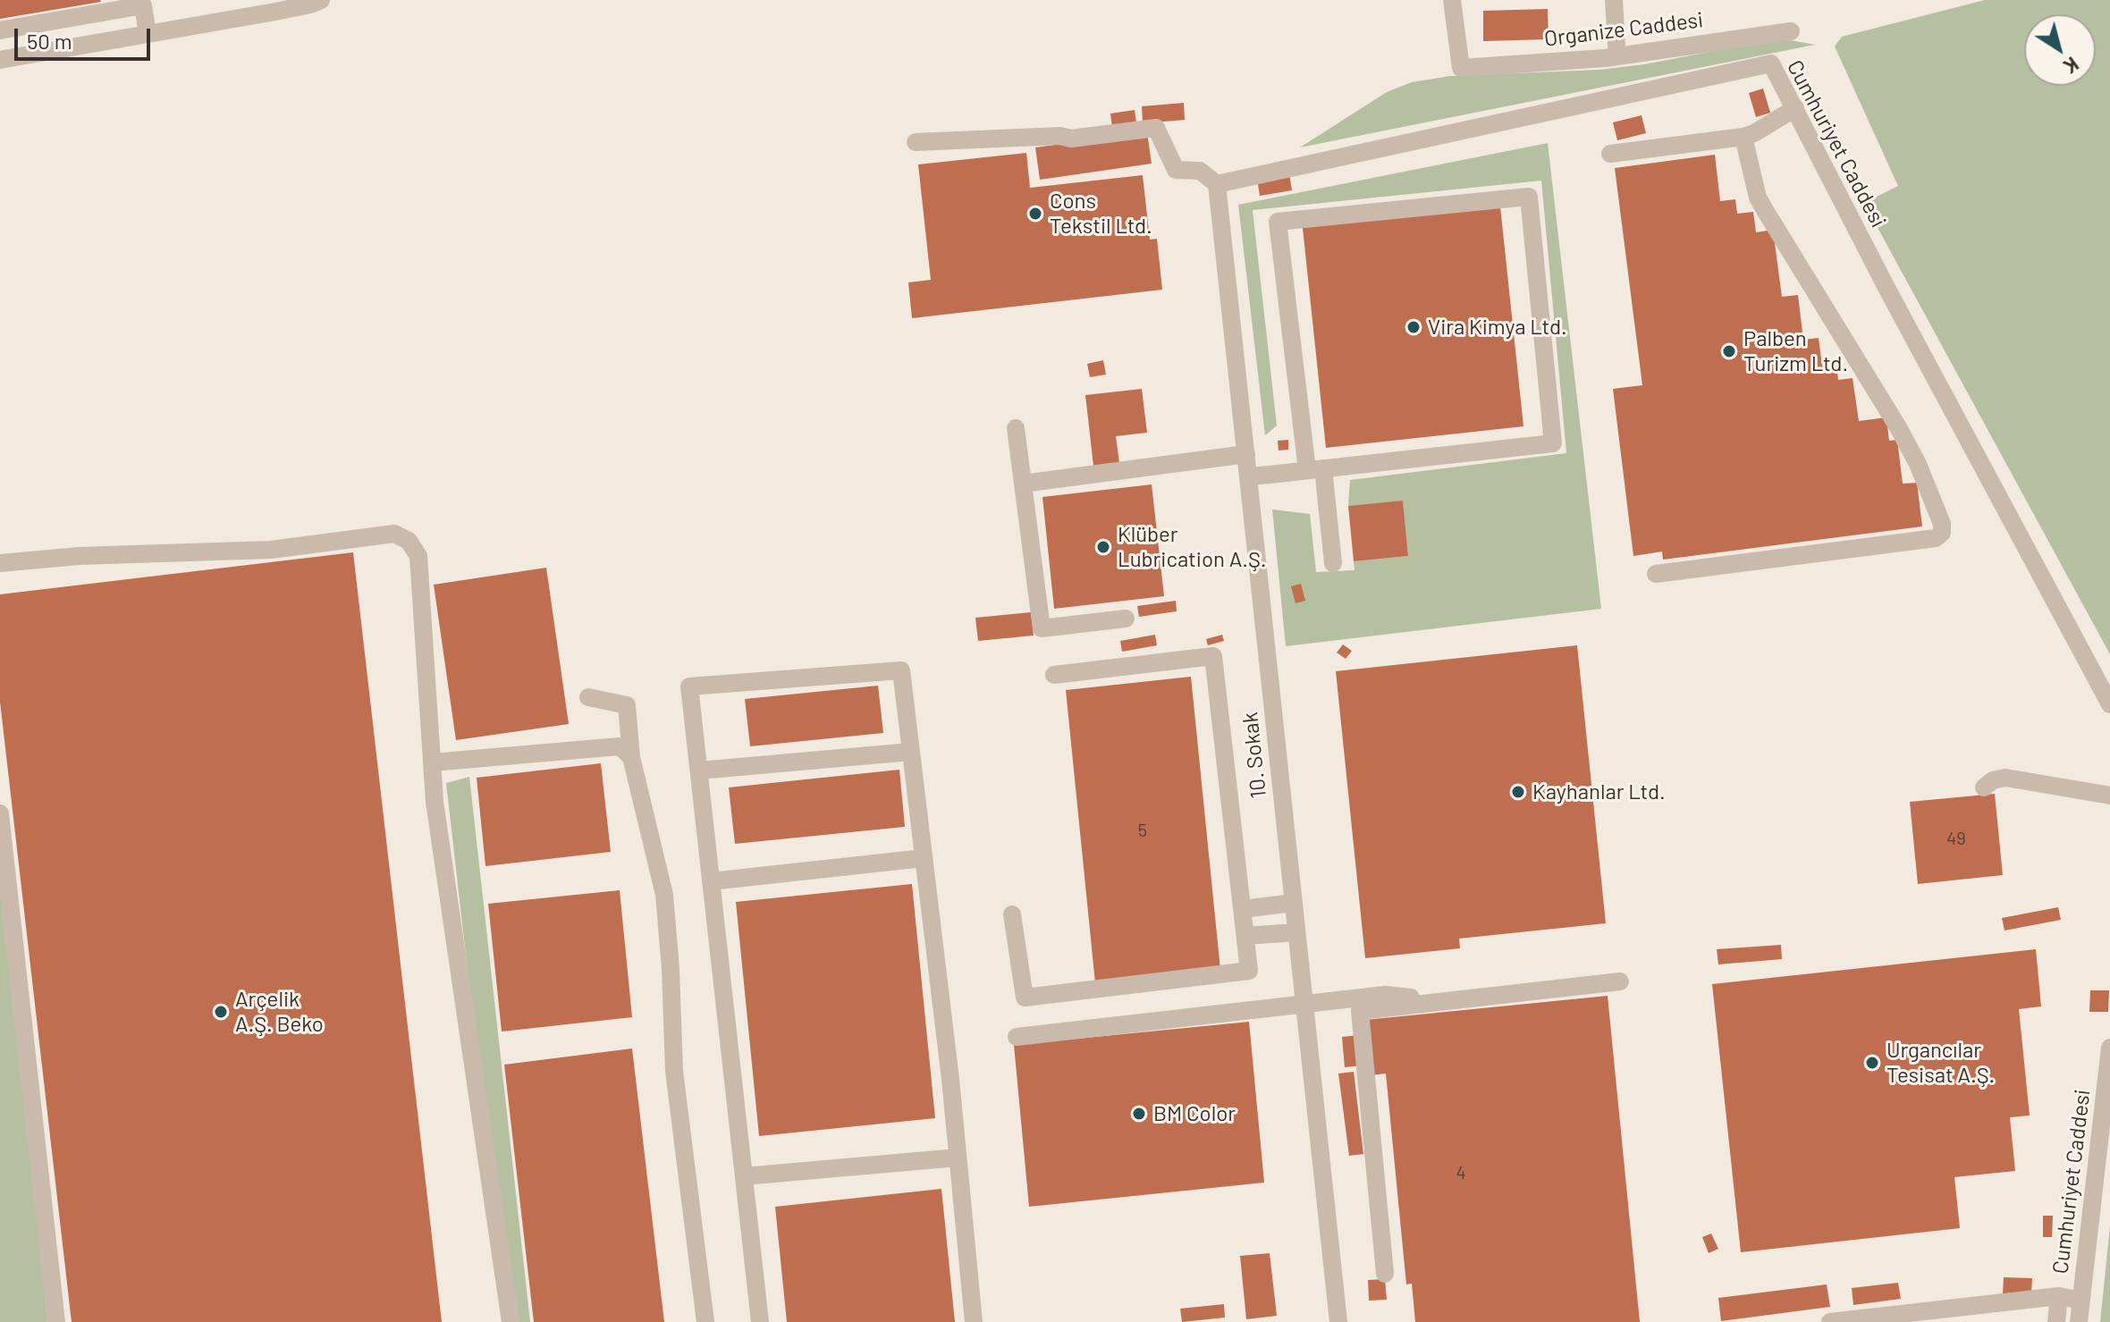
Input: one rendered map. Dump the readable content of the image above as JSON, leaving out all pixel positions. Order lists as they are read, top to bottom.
{
  "streets": {
    "street": ["Organize Caddesi", "Cumhuriyet Caddesi", "10. Sokak"]
  },
  "crossings": [
    ["Cumhuriyet Caddesi", "10. Sokak"]
  ],
  "places": [
    "Cons Tekstil Ltd.",
    "Vira Kimya Ltd.",
    "Palben Turizm Ltd.",
    "Klüber Lubrication A.Ş.",
    "Kayhanlar Ltd.",
    "Arçelik A.Ş. Beko",
    "Urgancılar Tesisat A.Ş.",
    "BM Color"
  ],
  "house_numbers": ["5", "49", "4"],
  "scale_bar": "50 m",
  "north": "bottom right"
}
